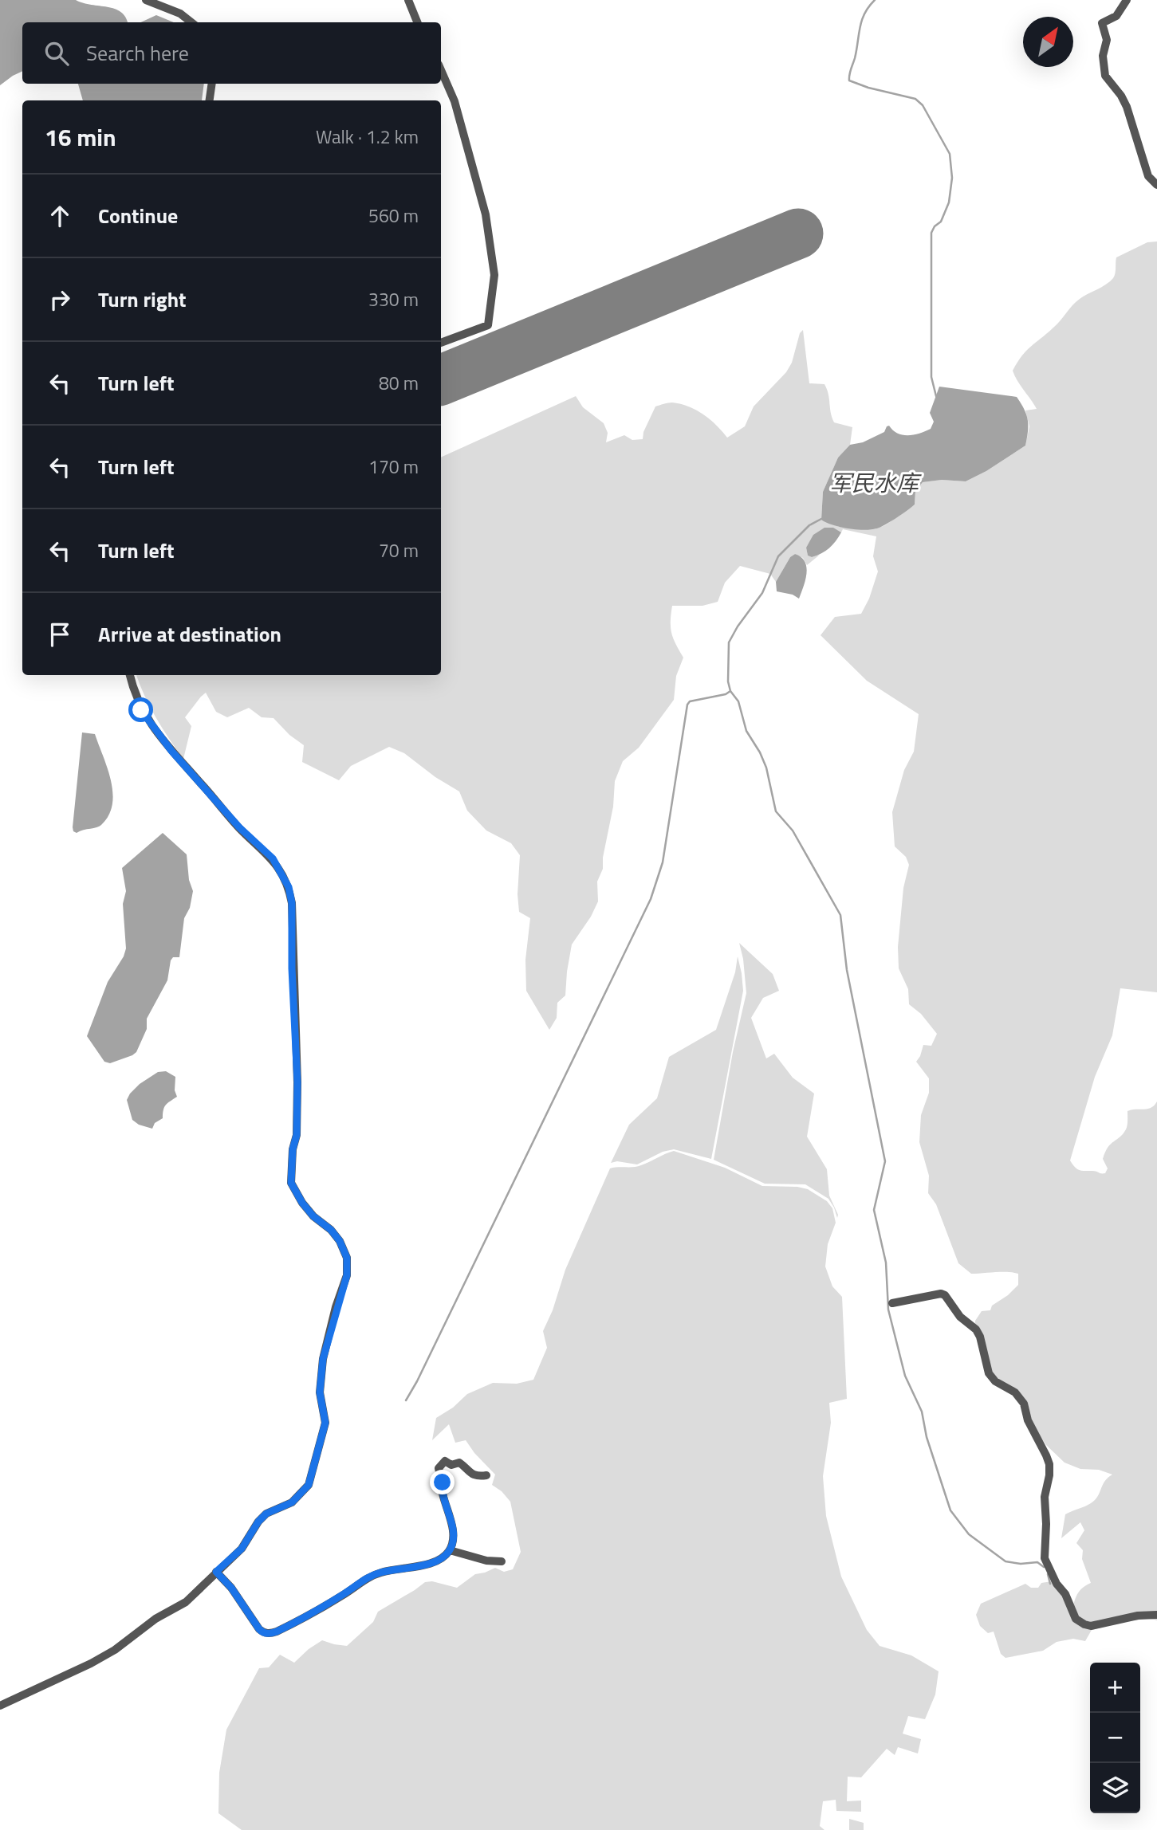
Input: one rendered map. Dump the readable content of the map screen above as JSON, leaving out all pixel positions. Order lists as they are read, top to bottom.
{
  "water": ["军民水库"],
  "north": "top right",
  "page": {
    "search": "Search here",
    "heading": ["16 min", "Walk · 1.2 km"],
    "list": [
      ["Continue", "560 m"],
      ["Turn right", "330 m"],
      ["Turn left", "80 m"],
      ["Turn left", "170 m"],
      ["Turn left", "70 m"],
      "Arrive at destination"
    ],
    "map_buttons": ["+", "−"]
  }
}
